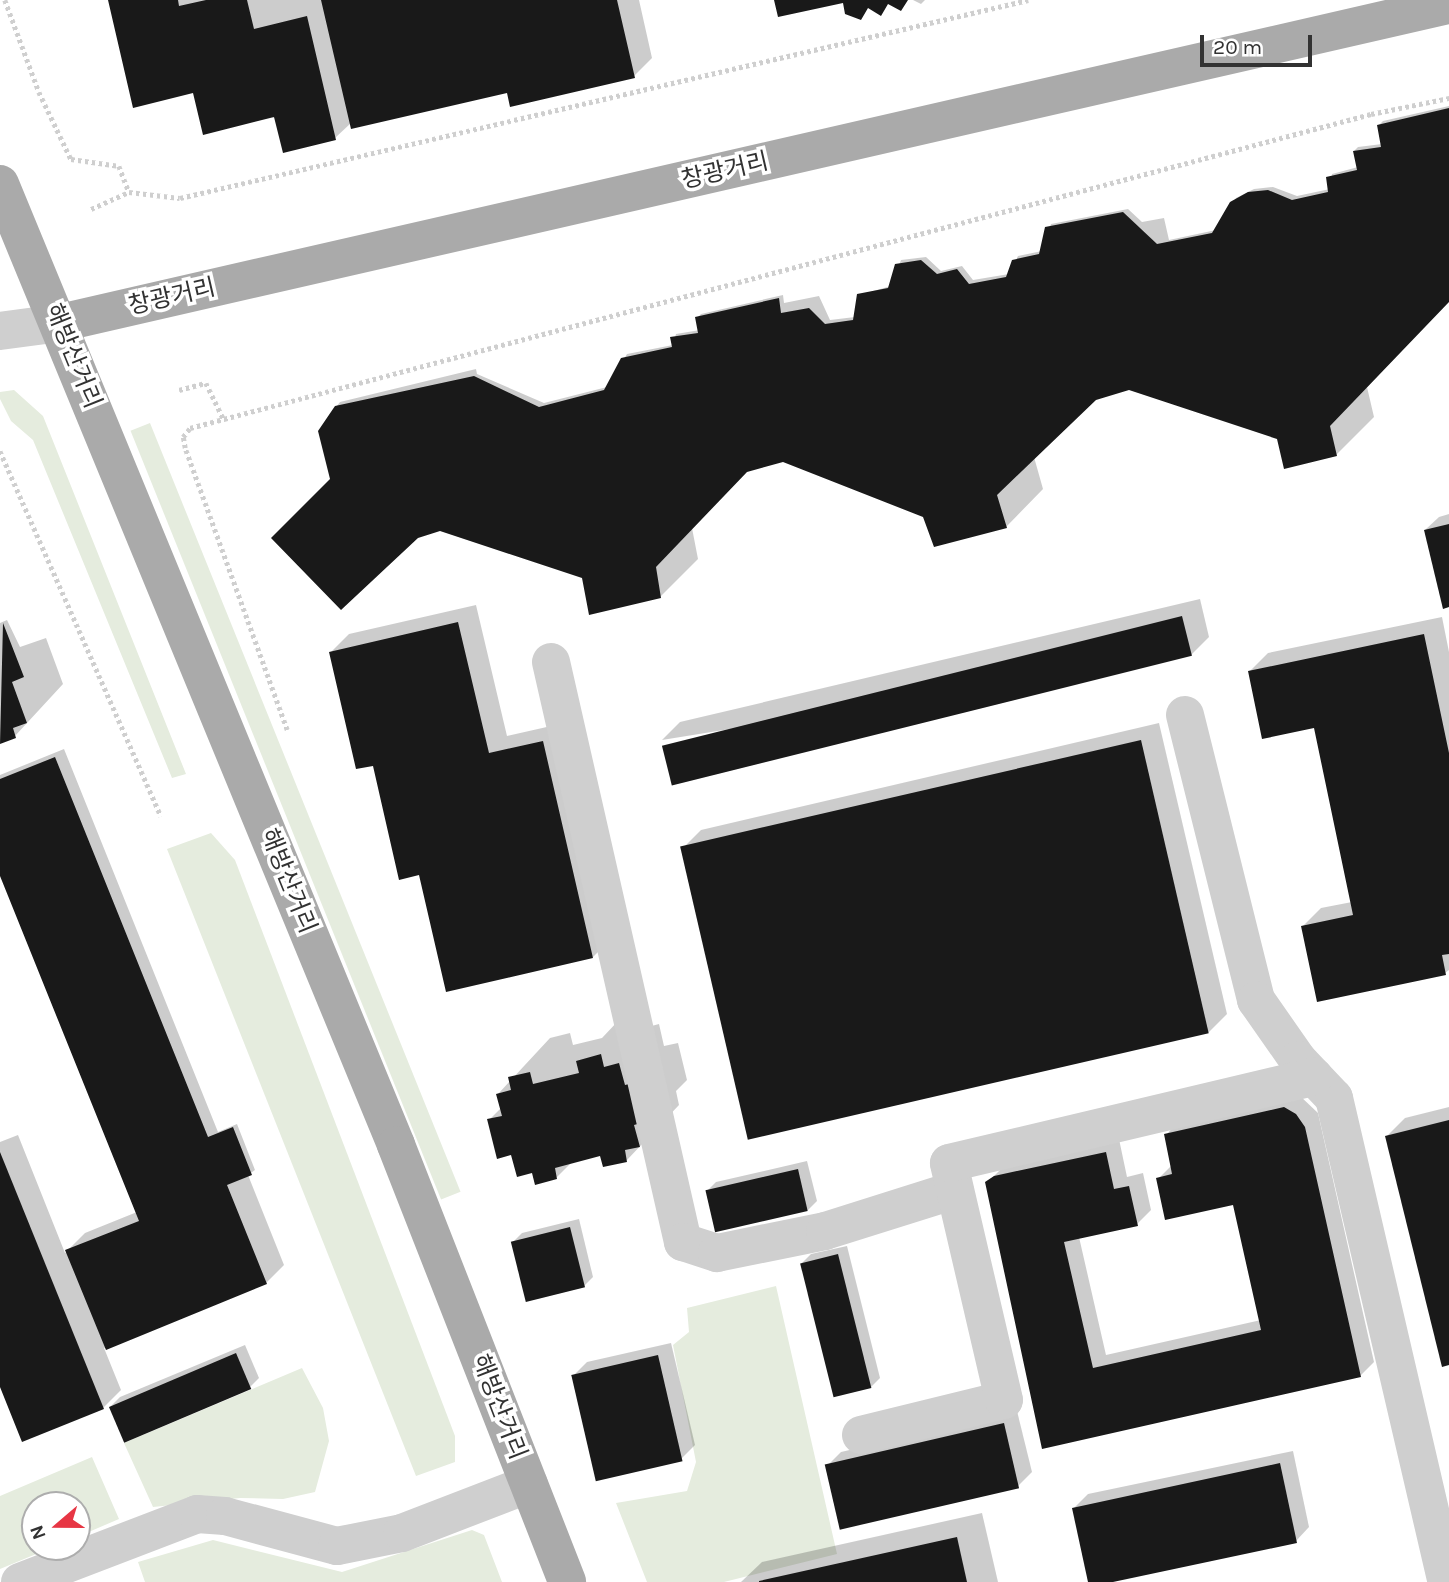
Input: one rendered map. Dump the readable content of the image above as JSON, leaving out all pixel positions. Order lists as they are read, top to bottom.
{
  "streets": {
    "main road": ["창광거리", "해방산거리"]
  },
  "crossings": [
    ["창광거리", "해방산거리"]
  ],
  "scale_bar": "20 m",
  "north": "left"
}
